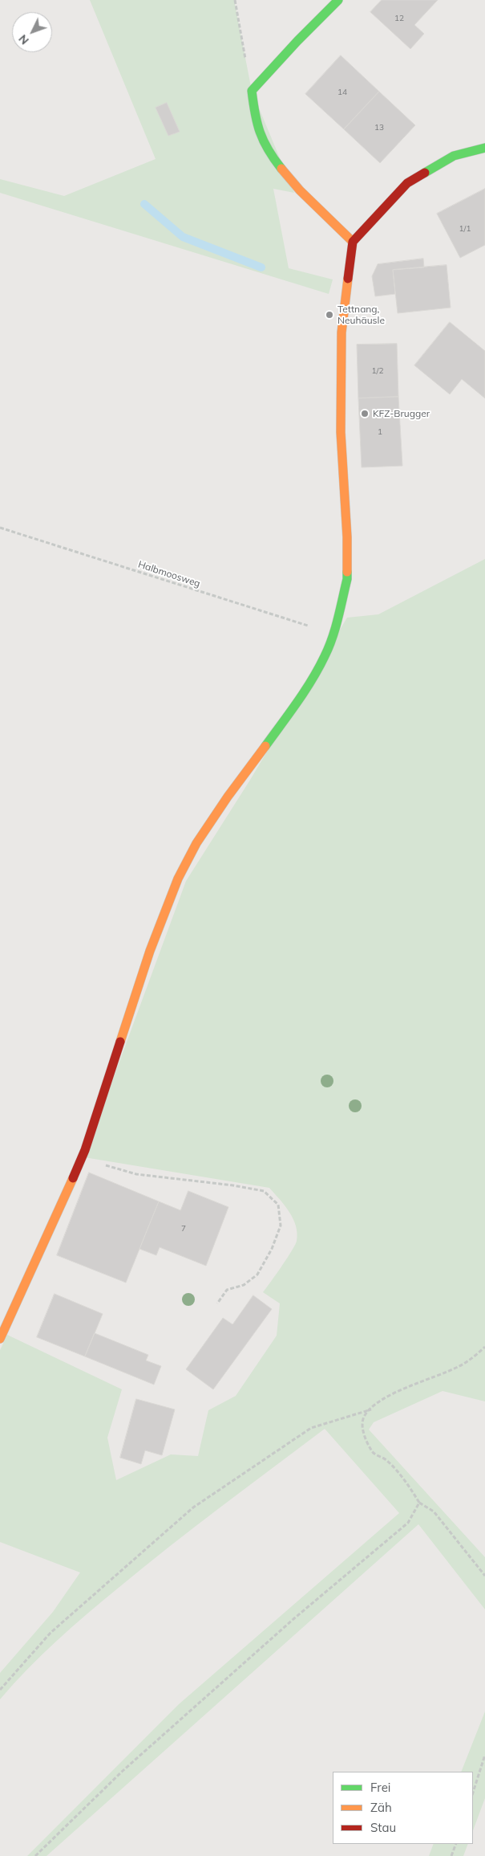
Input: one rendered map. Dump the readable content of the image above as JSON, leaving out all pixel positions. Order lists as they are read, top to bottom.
{
  "streets": {
    "path": ["Halbmoosweg"]
  },
  "places": ["Tettnang, Neuhäusle", "KFZ-Brugger"],
  "house_numbers": [
    "12",
    "14",
    "13",
    "1/1",
    "1/2",
    "1",
    "7"
  ],
  "legend": ["Frei", "Zäh", "Stau"],
  "north": "bottom left"
}
